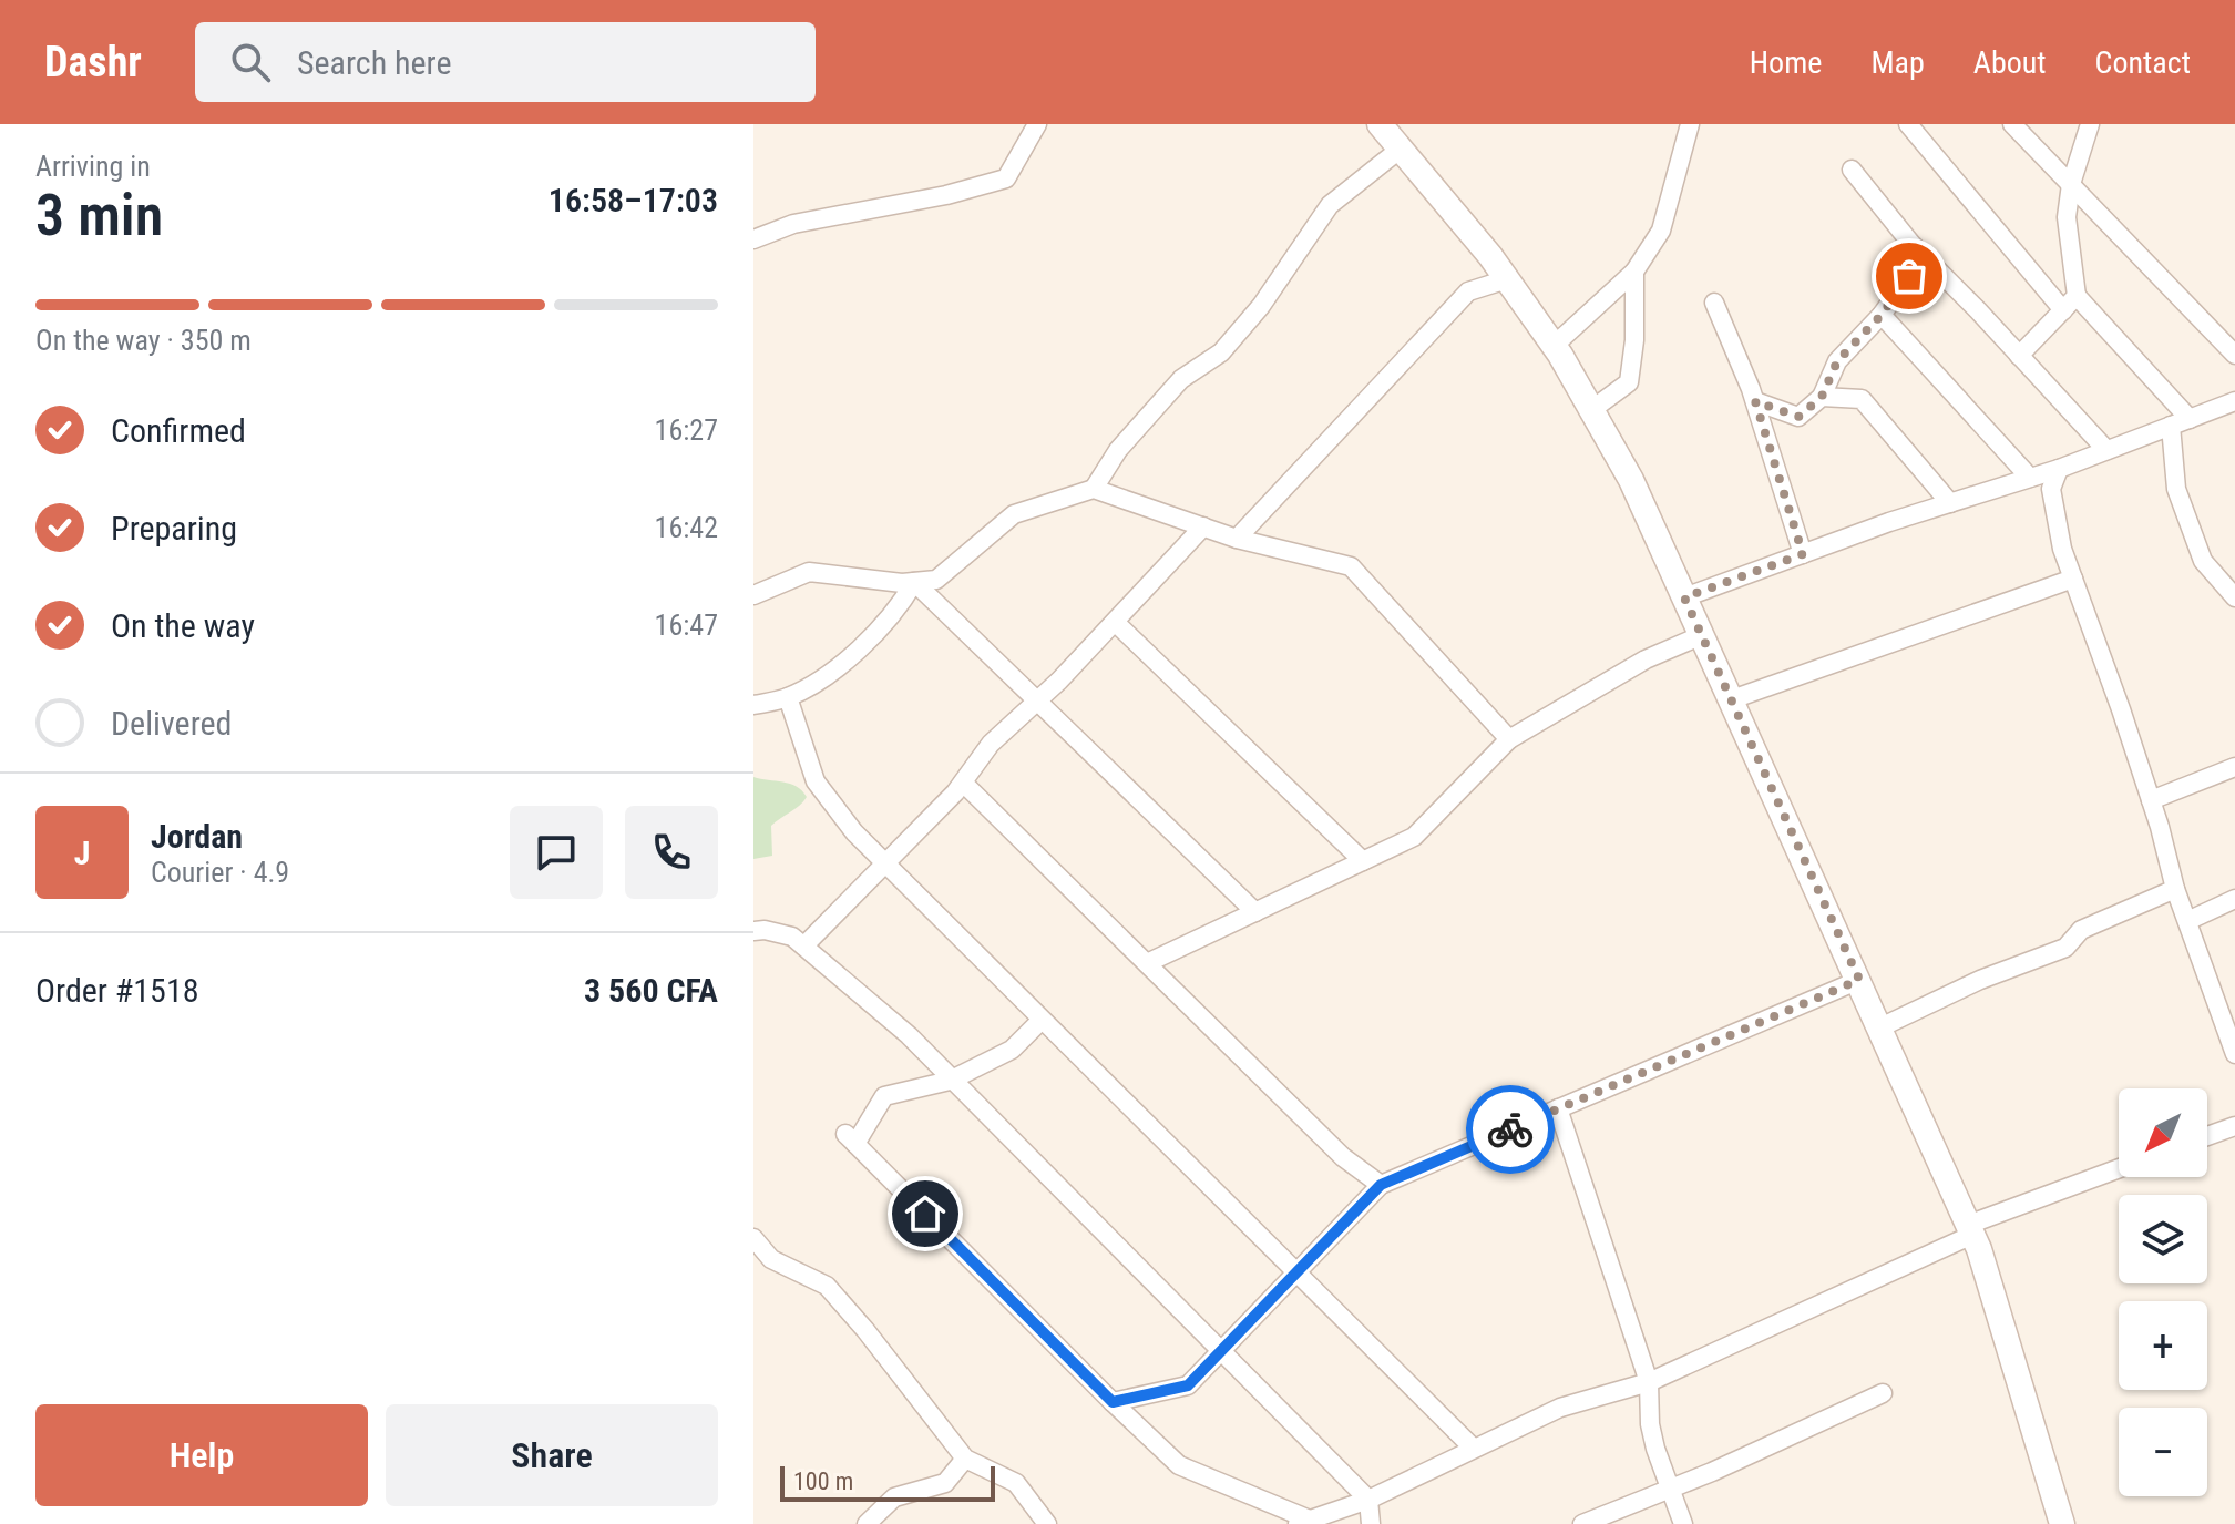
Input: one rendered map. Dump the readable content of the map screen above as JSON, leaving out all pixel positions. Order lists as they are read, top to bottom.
{
  "scale_bar": "100 m",
  "north": "bottom left",
  "page": {
    "header": "Dashr",
    "search": "Search here",
    "nav": [
      "Home",
      "Map",
      "About",
      "Contact"
    ],
    "heading": ["3 min", "Arriving in", "16:58–17:03"],
    "panel": [
      "Jordan",
      "Courier · 4.9",
      "Order #1518",
      "3 560 CFA"
    ],
    "bar": "On the way · 350 m",
    "list": [
      ["Confirmed", "16:27"],
      ["Preparing", "16:42"],
      ["On the way", "16:47"],
      "Delivered"
    ],
    "round": "J",
    "map_buttons": ["+", "−"],
    "buttons": ["Help", "Share"],
    "scale": "100 m"
  }
}
